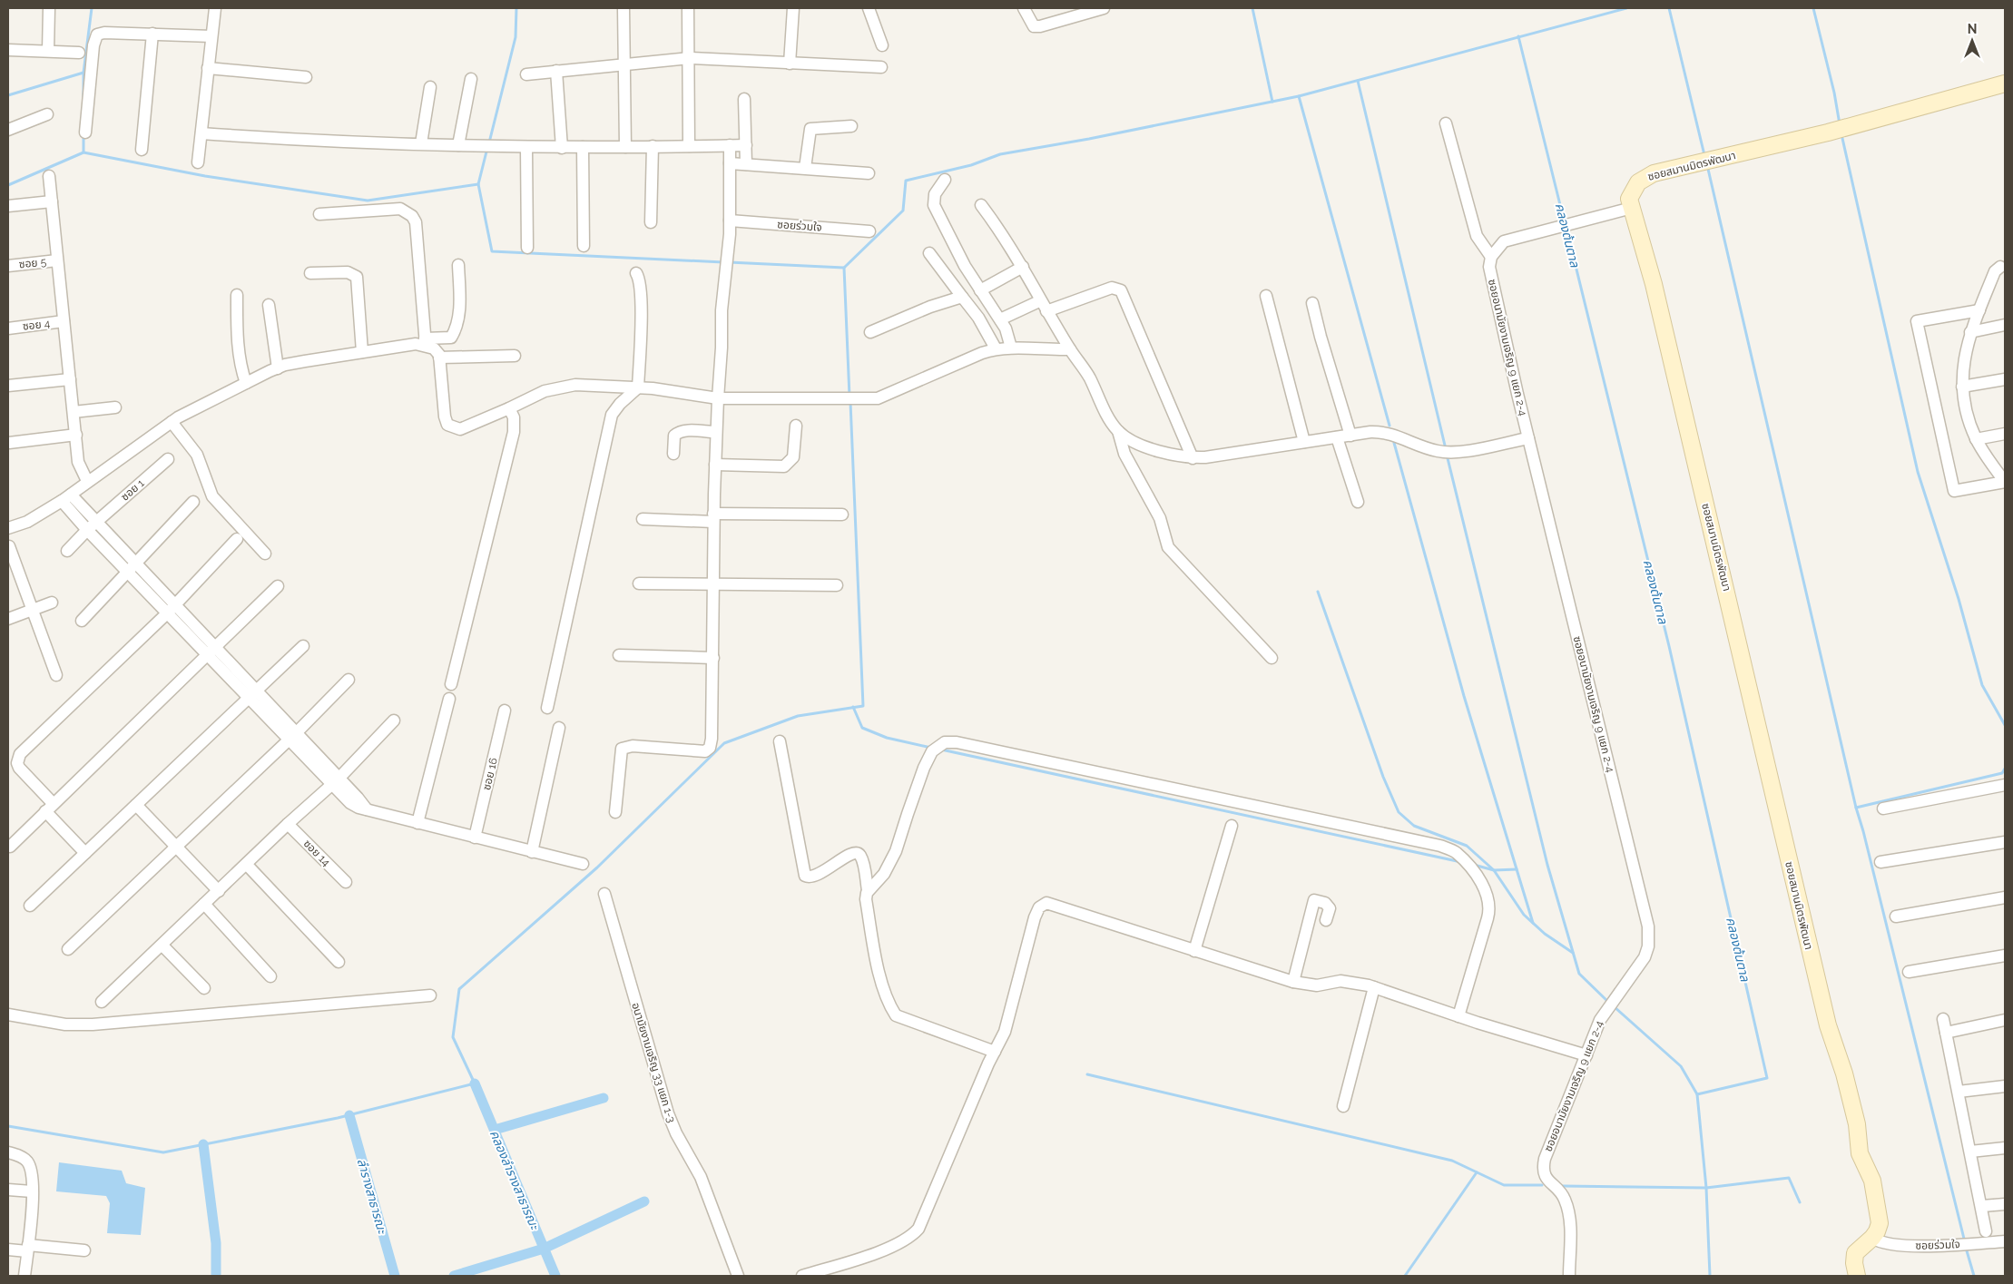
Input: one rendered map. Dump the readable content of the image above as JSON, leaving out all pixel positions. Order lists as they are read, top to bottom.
{
  "streets": {
    "street": [
      "ซอยสมานมิตรพัฒนา",
      "ซอยร่วมใจ",
      "ซอย 5",
      "ซอย 4",
      "ซอยอนามัยงามเจริญ 9 แยก 2-4",
      "ซอย 1",
      "ซอย 16",
      "ซอย 14",
      "อนามัยงามเจริญ 33 แยก 1-3"
    ]
  },
  "crossings": [
    ["ซอยสมานมิตรพัฒนา", "ซอยร่วมใจ"]
  ],
  "water": ["คลองต้นตาล", "คลองลำรางสาธารณะ", "ลำรางสาธารณะ"],
  "north": "top"
}
